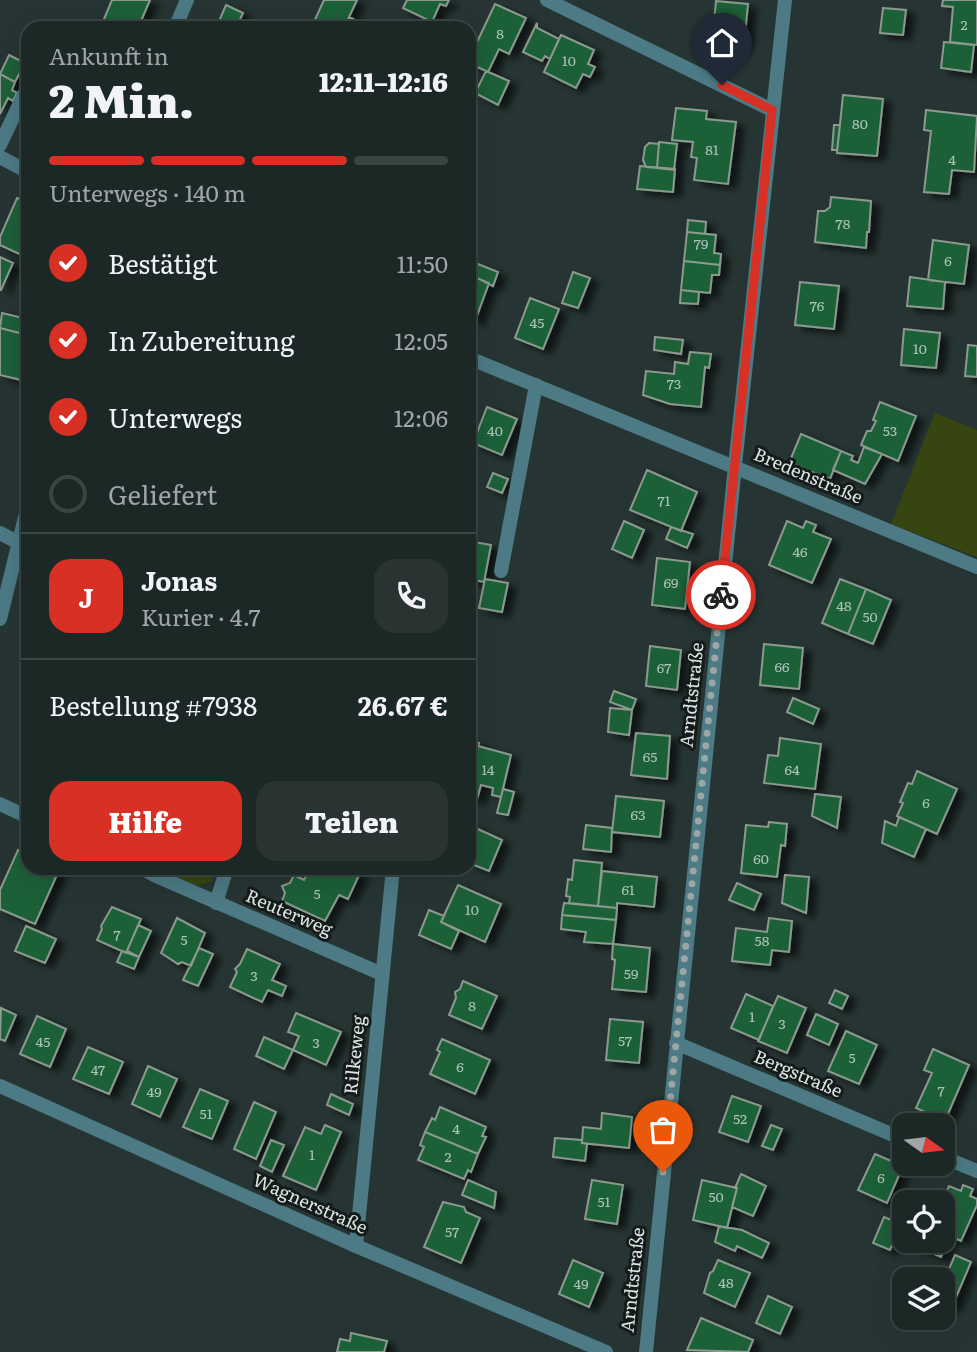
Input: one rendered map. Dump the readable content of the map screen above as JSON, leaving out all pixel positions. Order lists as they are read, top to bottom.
{
  "streets": {
    "street": [
      "Bredenstraße",
      "Arndtstraße",
      "Reuterweg",
      "Rilkeweg",
      "Bergstraße",
      "Wagnerstraße"
    ]
  },
  "crossings": [
    ["Bredenstraße", "Arndtstraße"],
    ["Arndtstraße", "Bergstraße"],
    ["Reuterweg", "Rilkeweg"],
    ["Rilkeweg", "Wagnerstraße"]
  ],
  "house_numbers": [
    "2",
    "8",
    "10",
    "80",
    "81",
    "4",
    "78",
    "79",
    "6",
    "76",
    "45",
    "10",
    "73",
    "40",
    "53",
    "71",
    "46",
    "69",
    "48",
    "50",
    "66",
    "67",
    "65",
    "14",
    "64",
    "6",
    "63",
    "60",
    "61",
    "5",
    "10",
    "7",
    "5",
    "58",
    "59",
    "3",
    "8",
    "1",
    "3",
    "57",
    "45",
    "3",
    "5",
    "6",
    "47",
    "7",
    "49",
    "51",
    "52",
    "4",
    "1",
    "2",
    "6",
    "50",
    "51",
    "57",
    "48",
    "49"
  ],
  "north": "right",
  "page": {
    "heading": ["2 Min.", "Ankunft in", "12:11–12:16"],
    "panel": [
      "Jonas",
      "Kurier · 4.7",
      "Bestellung #7938",
      "26.67 €"
    ],
    "bar": "Unterwegs · 140 m",
    "list": [
      ["Bestätigt", "11:50"],
      ["In Zubereitung", "12:05"],
      ["Unterwegs", "12:06"],
      "Geliefert"
    ],
    "round": "J",
    "buttons": ["Hilfe", "Teilen"]
  }
}
